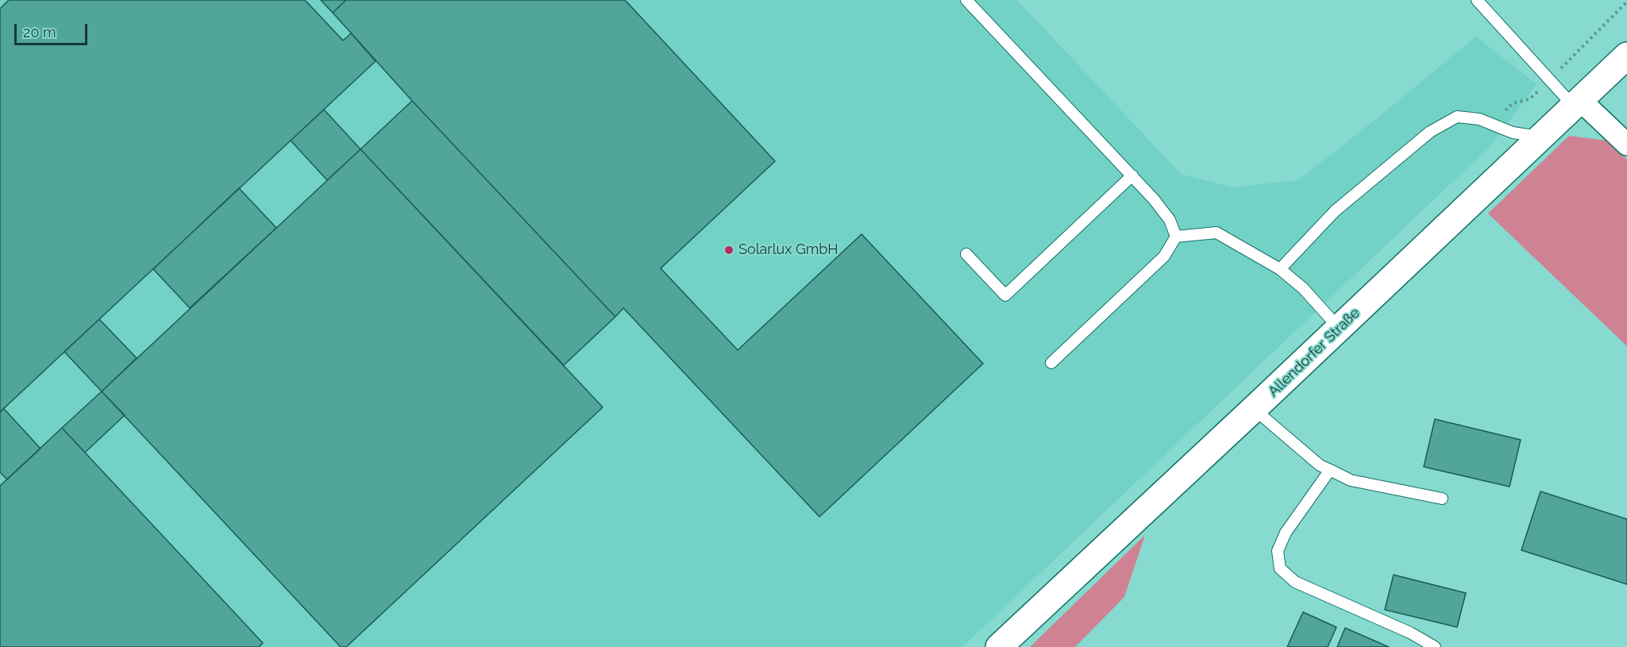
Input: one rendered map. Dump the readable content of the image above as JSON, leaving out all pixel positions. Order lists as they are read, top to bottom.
{
  "streets": {
    "main road": ["Allendorfer Straße"]
  },
  "places": ["Solarlux GmbH"],
  "scale_bar": "20 m"
}
